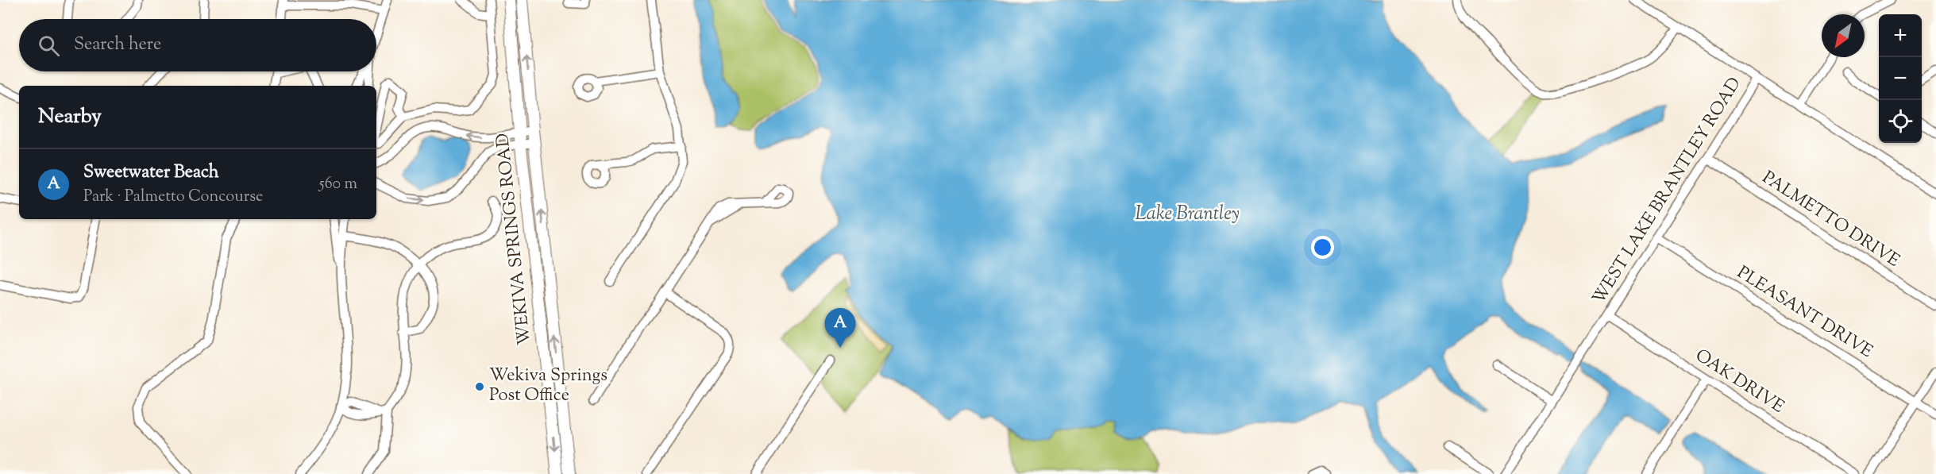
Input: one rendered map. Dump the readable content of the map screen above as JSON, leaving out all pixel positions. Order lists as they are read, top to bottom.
{
  "streets": {
    "main road": ["WEKIVA SPRINGS ROAD"],
    "street": [
      "WEST LAKE BRANTLEY ROAD",
      "PALMETTO DRIVE",
      "PLEASANT DRIVE",
      "OAK DRIVE"
    ]
  },
  "crossings": [
    ["WEST LAKE BRANTLEY ROAD", "PALMETTO DRIVE"],
    ["WEST LAKE BRANTLEY ROAD", "PLEASANT DRIVE"],
    ["WEST LAKE BRANTLEY ROAD", "OAK DRIVE"]
  ],
  "water": ["Lake Brantley"],
  "places": ["Wekiva Springs Post Office"],
  "north": "bottom left",
  "page": {
    "map_buttons": ["+", "−"],
    "search": "Search here",
    "heading": "Nearby",
    "list": [
      {
        "mark": "A",
        "name": "Sweetwater Beach",
        "note": "Park · Palmetto Concourse",
        "value": "560 m"
      }
    ],
    "pins": "A"
  }
}
